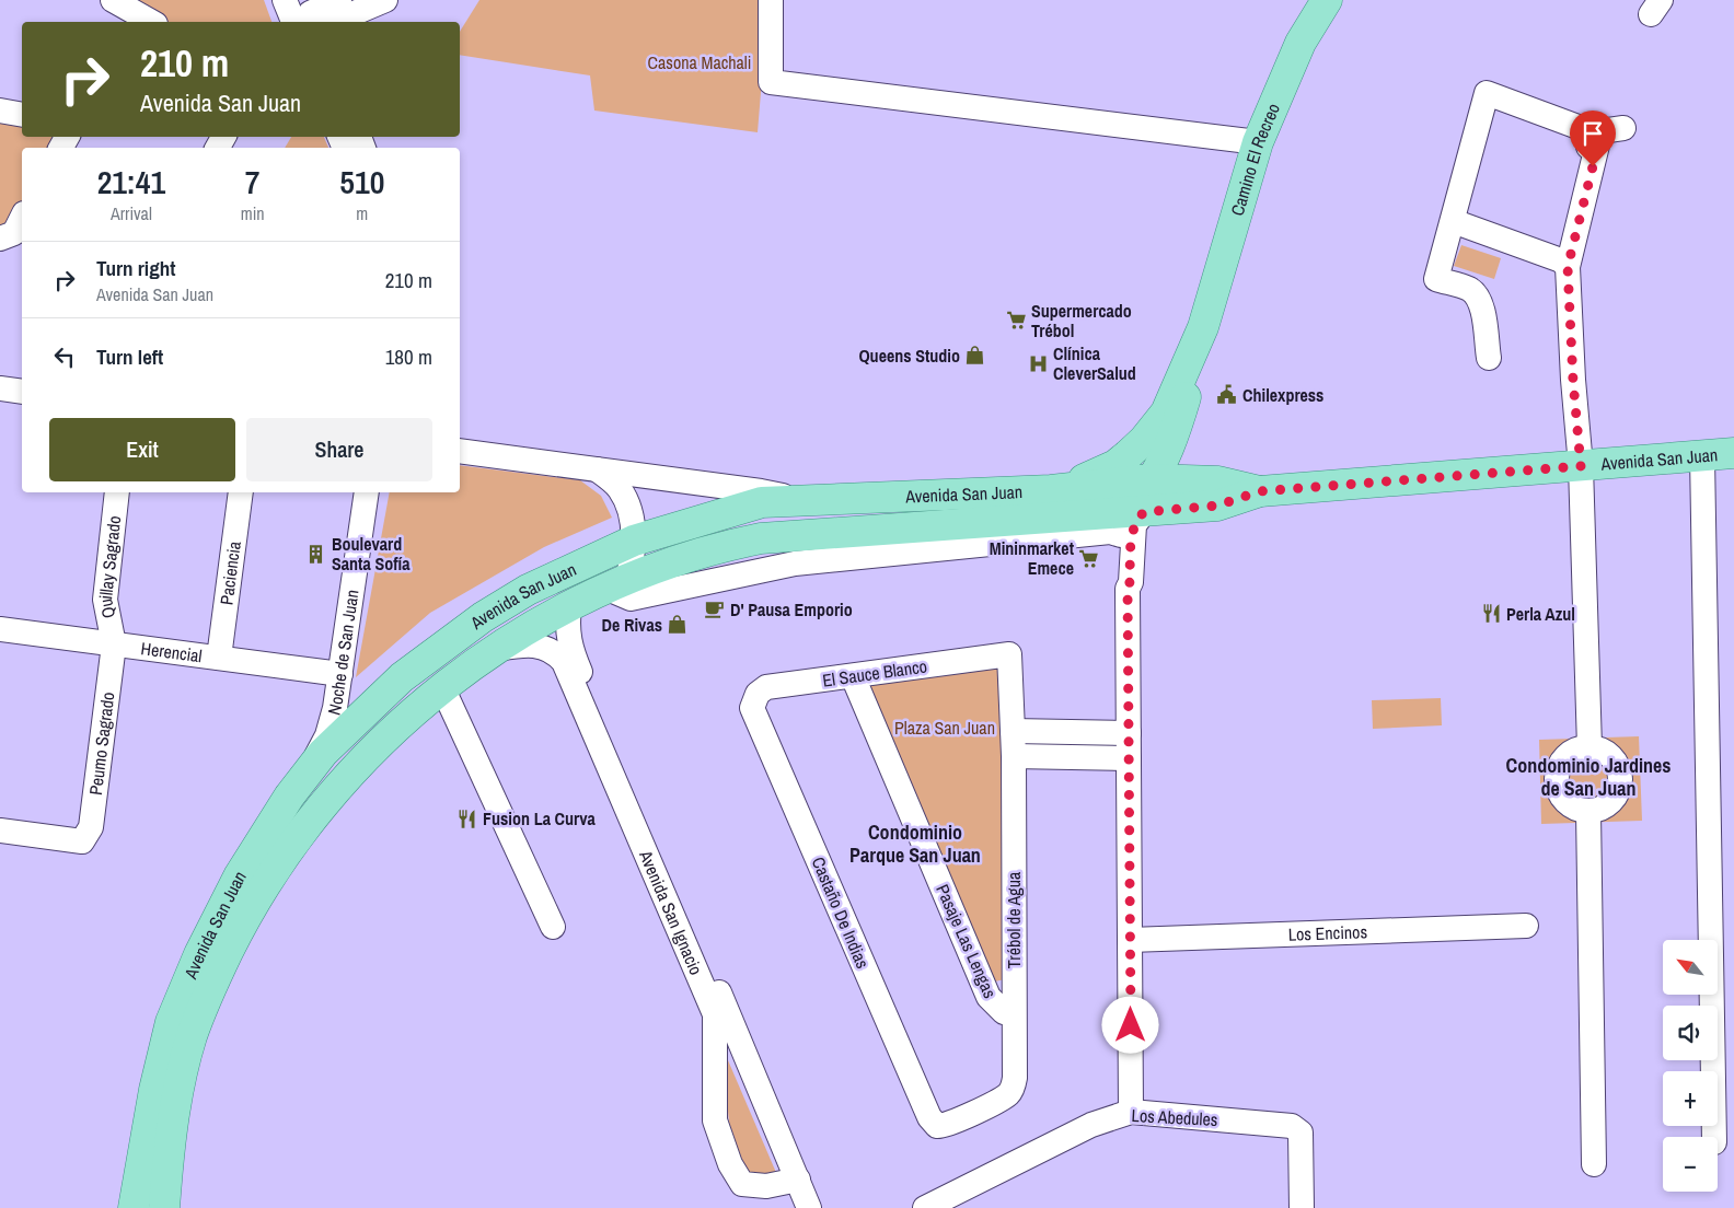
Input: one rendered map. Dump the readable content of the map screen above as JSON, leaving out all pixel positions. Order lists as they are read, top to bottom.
{
  "streets": {
    "main road": ["Camino El Recreo", "Avenida San Juan"],
    "street": [
      "Quillay Sagrado",
      "Paciencia",
      "Herencial",
      "Noche de San Juan",
      "El Sauce Blanco",
      "Peumo Sagrado",
      "Avenida San Ignacio",
      "Castaño De Indias",
      "Trébol de Agua",
      "Los Encinos",
      "Pasaje Las Lengas",
      "Los Abedules"
    ]
  },
  "crossings": [
    ["Camino El Recreo", "Avenida San Juan"],
    ["Avenida San Juan", "Noche de San Juan"],
    ["Avenida San Juan", "Avenida San Ignacio"],
    ["Quillay Sagrado", "Herencial"],
    ["Quillay Sagrado", "Peumo Sagrado"],
    ["Paciencia", "Herencial"],
    ["Herencial", "Noche de San Juan"],
    ["Herencial", "Peumo Sagrado"],
    ["El Sauce Blanco", "Castaño De Indias"],
    ["El Sauce Blanco", "Trébol de Agua"],
    ["El Sauce Blanco", "Pasaje Las Lengas"],
    ["Castaño De Indias", "Trébol de Agua"],
    ["Trébol de Agua", "Pasaje Las Lengas"]
  ],
  "districts": ["Condominio Jardines de San Juan", "Condominio Parque San Juan"],
  "parks": ["Casona Machali", "Plaza San Juan"],
  "places": {
    "supermarket": ["Supermercado Trébol", "Mininmarket Emece"],
    "shop": ["Queens Studio", "De Rivas"],
    "hospital": ["Clínica CleverSalud"],
    "public building": ["Chilexpress"],
    "building": ["Boulevard Santa Sofía"],
    "cafe": ["D' Pausa Emporio"],
    "restaurant": ["Perla Azul", "Fusion La Curva"]
  },
  "north": "top left",
  "page": {
    "turn": ["210 m", "Avenida San Juan"],
    "eta": [
      "21:41",
      "Arrival",
      "7",
      "min",
      "510",
      "m"
    ],
    "list": [
      {
        "name": "Turn right",
        "note": "Avenida San Juan",
        "value": "210 m"
      },
      {
        "name": "Turn left",
        "value": "180 m"
      }
    ],
    "buttons": ["Exit", "Share"],
    "map_buttons": ["+", "−"]
  }
}
